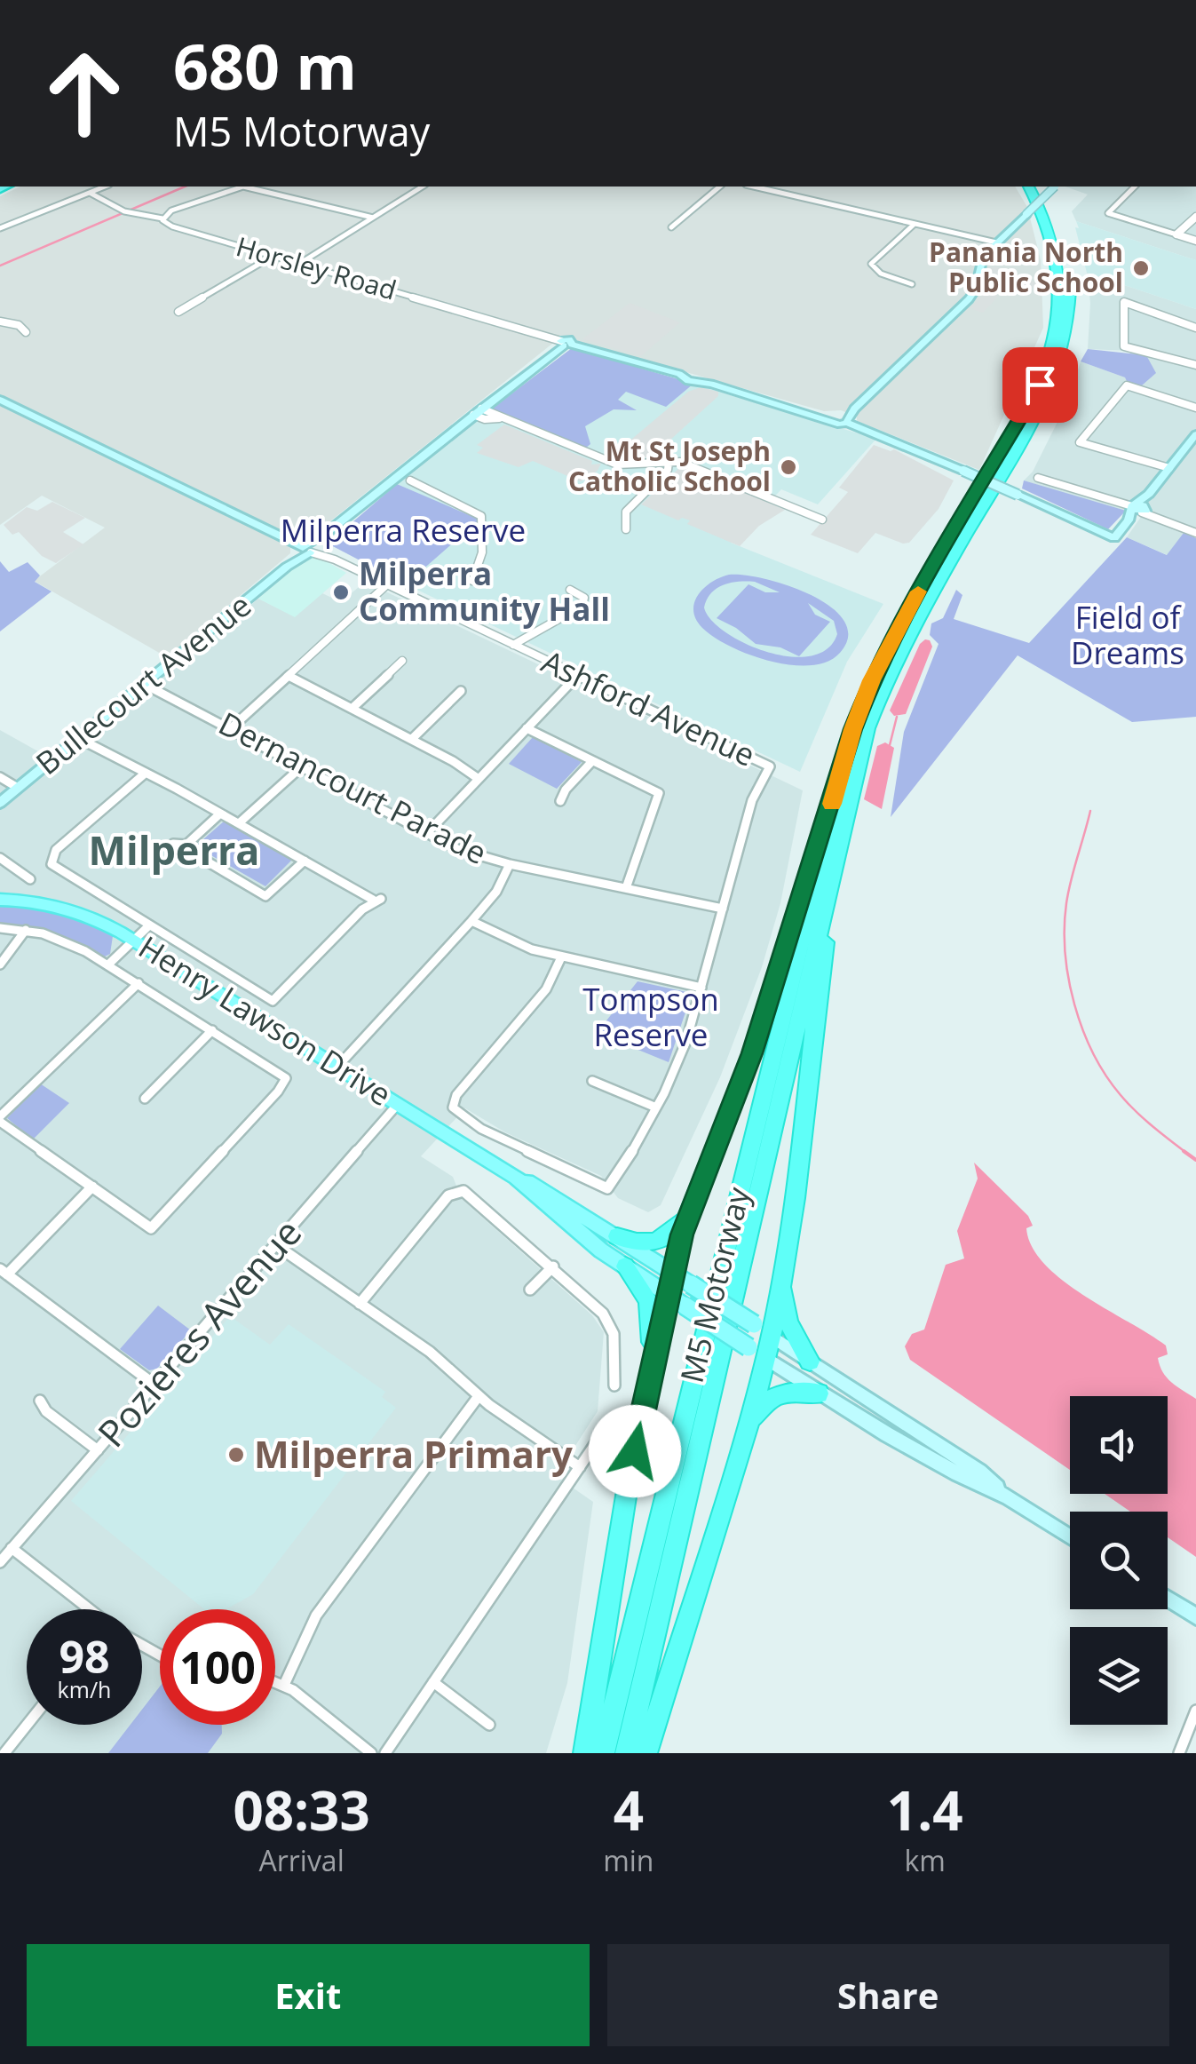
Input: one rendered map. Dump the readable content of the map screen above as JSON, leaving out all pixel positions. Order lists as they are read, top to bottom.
{
  "streets": {
    "highway": ["M5 Motorway"],
    "main road": [
      "Horsley Road",
      "Bullecourt Avenue",
      "Ashford Avenue",
      "Henry Lawson Drive"
    ],
    "street": ["Dernancourt Parade", "Pozieres Avenue"]
  },
  "crossings": [
    ["Horsley Road", "Bullecourt Avenue"],
    ["Bullecourt Avenue", "Ashford Avenue"],
    ["Bullecourt Avenue", "Dernancourt Parade"],
    ["Ashford Avenue", "Dernancourt Parade"],
    ["Henry Lawson Drive", "Pozieres Avenue"]
  ],
  "districts": ["Milperra"],
  "parks": ["Milperra Reserve", "Field of Dreams", "Tompson Reserve"],
  "places": [
    "Panania North Public School",
    "Mt St Joseph Catholic School",
    "Milperra Community Hall",
    "Milperra Primary"
  ],
  "page": {
    "turn": ["680 m", "M5 Motorway"],
    "speed": "98 km/h",
    "limit": "100",
    "eta": [
      "08:33",
      "Arrival",
      "4",
      "min",
      "1.4",
      "km"
    ],
    "buttons": ["Exit", "Share"]
  }
}
